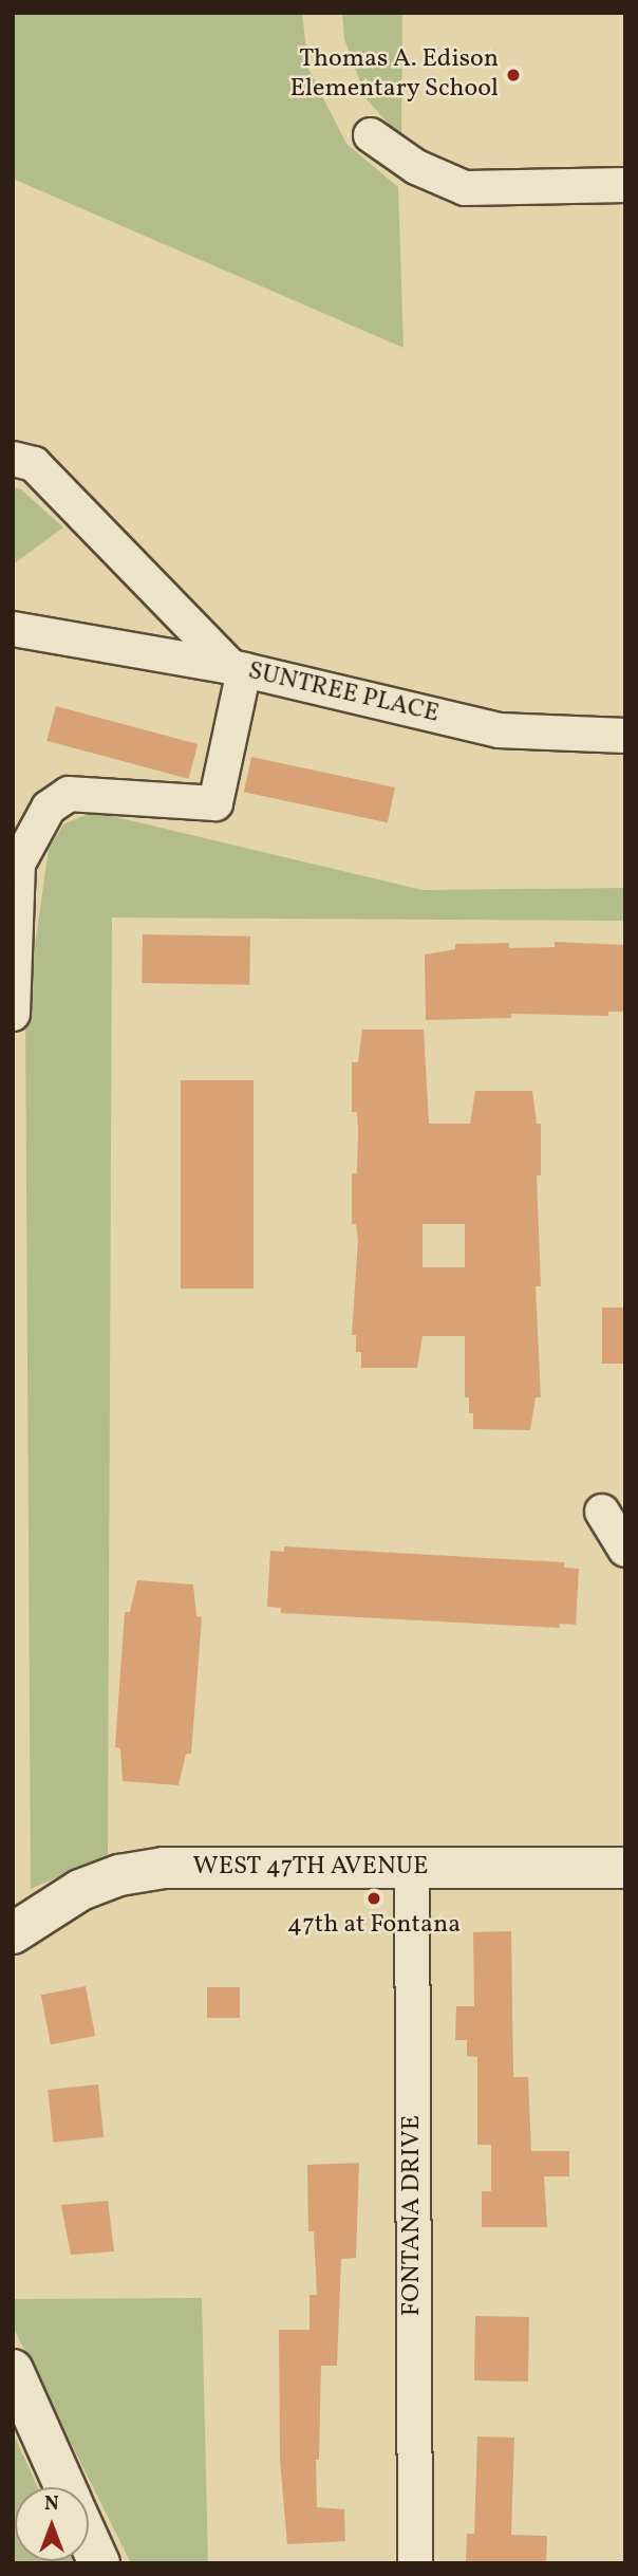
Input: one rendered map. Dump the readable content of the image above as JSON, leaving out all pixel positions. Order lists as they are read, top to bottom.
{
  "streets": {
    "street": ["SUNTREE PLACE", "WEST 47TH AVENUE", "FONTANA DRIVE"]
  },
  "crossings": [
    ["WEST 47TH AVENUE", "FONTANA DRIVE"]
  ],
  "places": ["Thomas A. Edison Elementary School", "47th at Fontana"],
  "north": "top"
}
